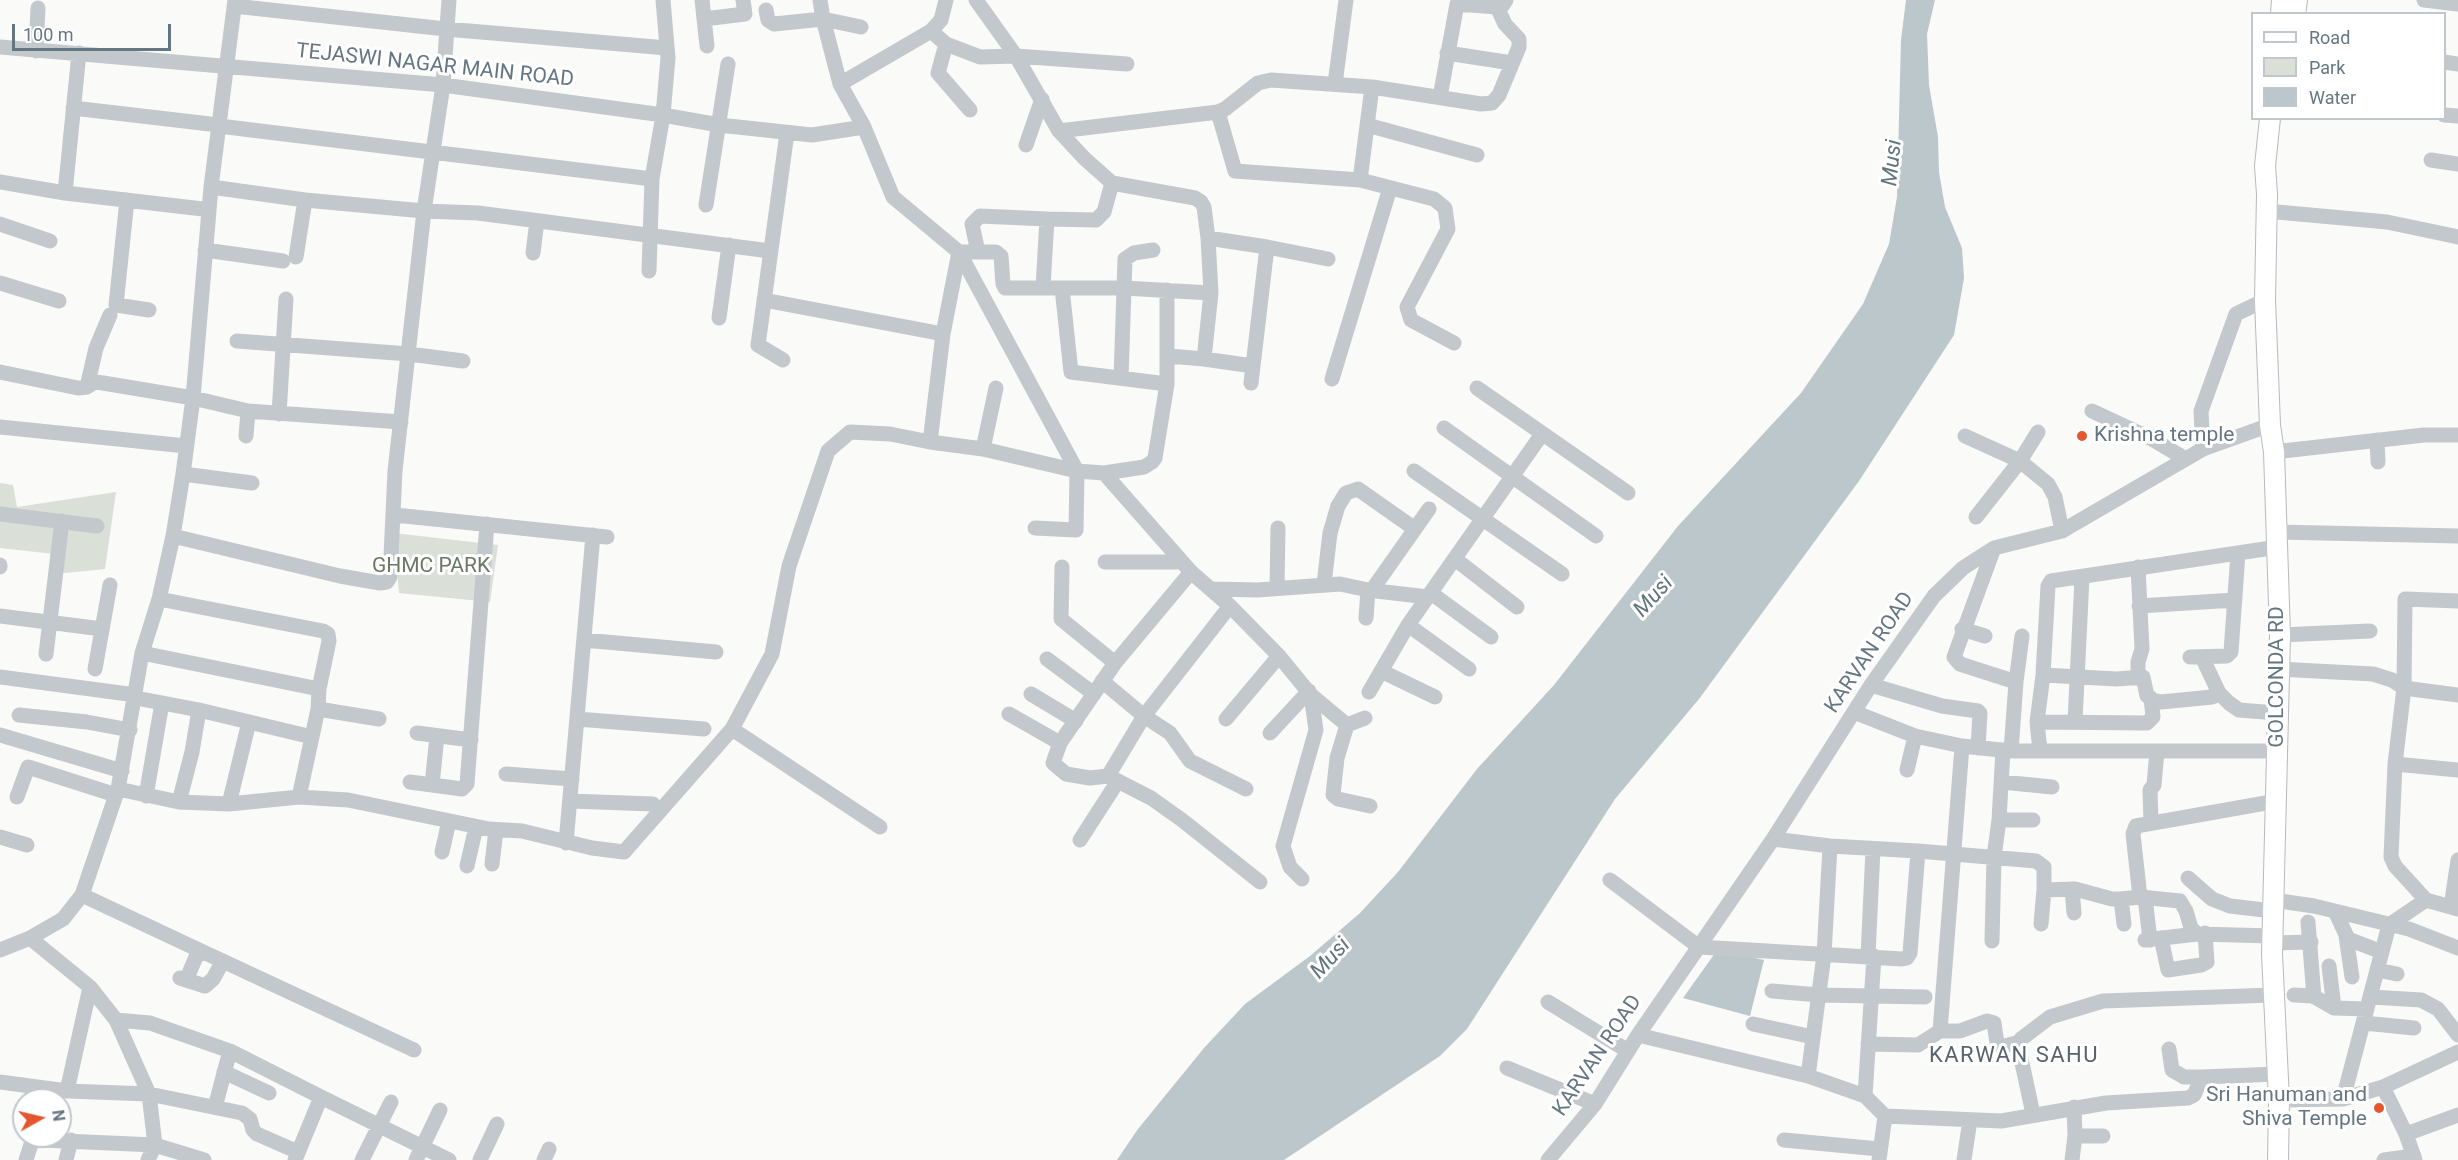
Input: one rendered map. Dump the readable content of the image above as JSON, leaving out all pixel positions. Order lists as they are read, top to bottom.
{
  "streets": {
    "main road": ["GOLCONDA RD"],
    "street": ["TEJASWI NAGAR MAIN ROAD", "KARVAN ROAD"]
  },
  "crossings": [
    ["KARVAN ROAD", "GOLCONDA RD"]
  ],
  "districts": ["KARWAN SAHU"],
  "water": ["Musi"],
  "parks": ["GHMC PARK"],
  "places": ["Krishna temple", "Sri Hanuman and Shiva Temple"],
  "legend": ["Road", "Park", "Water"],
  "scale_bar": "100 m",
  "north": "right"
}
